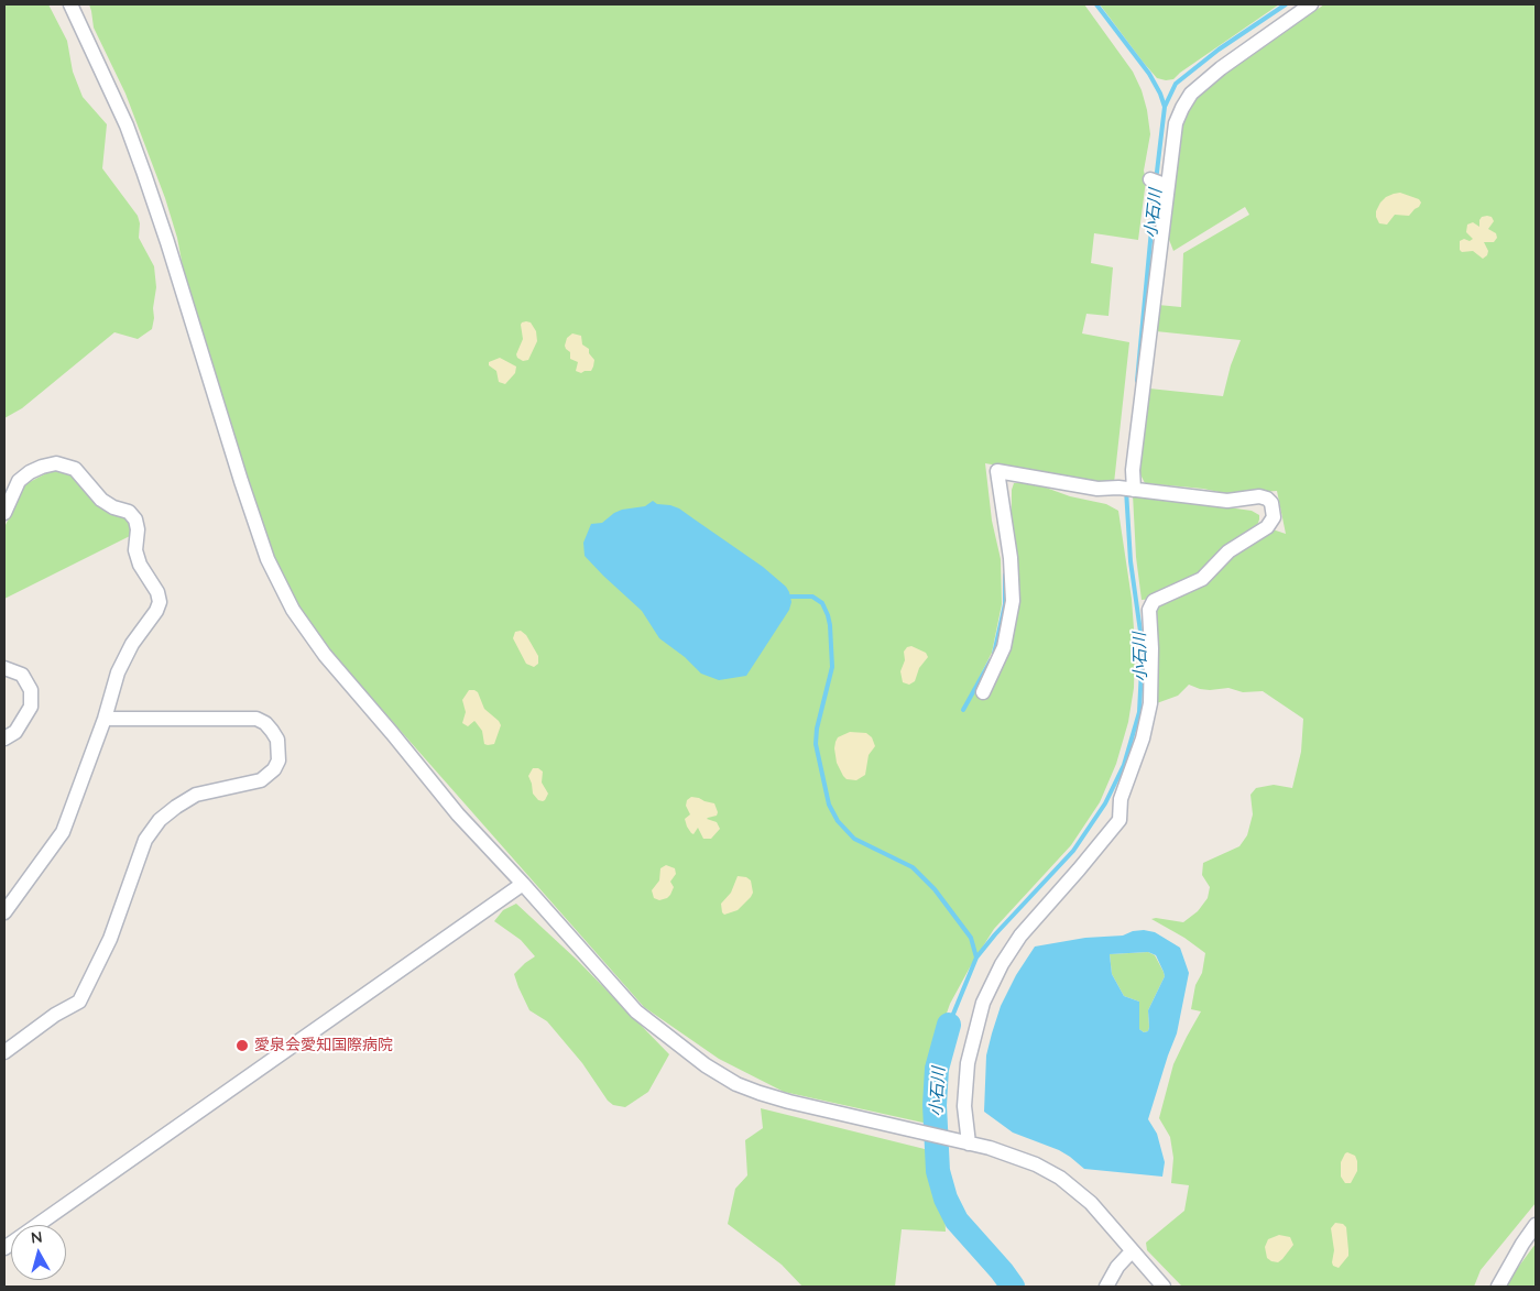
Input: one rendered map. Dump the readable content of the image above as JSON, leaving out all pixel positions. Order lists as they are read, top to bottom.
{
  "water": ["小石川"],
  "places": ["愛泉会愛知国際病院"],
  "north": "top"
}
